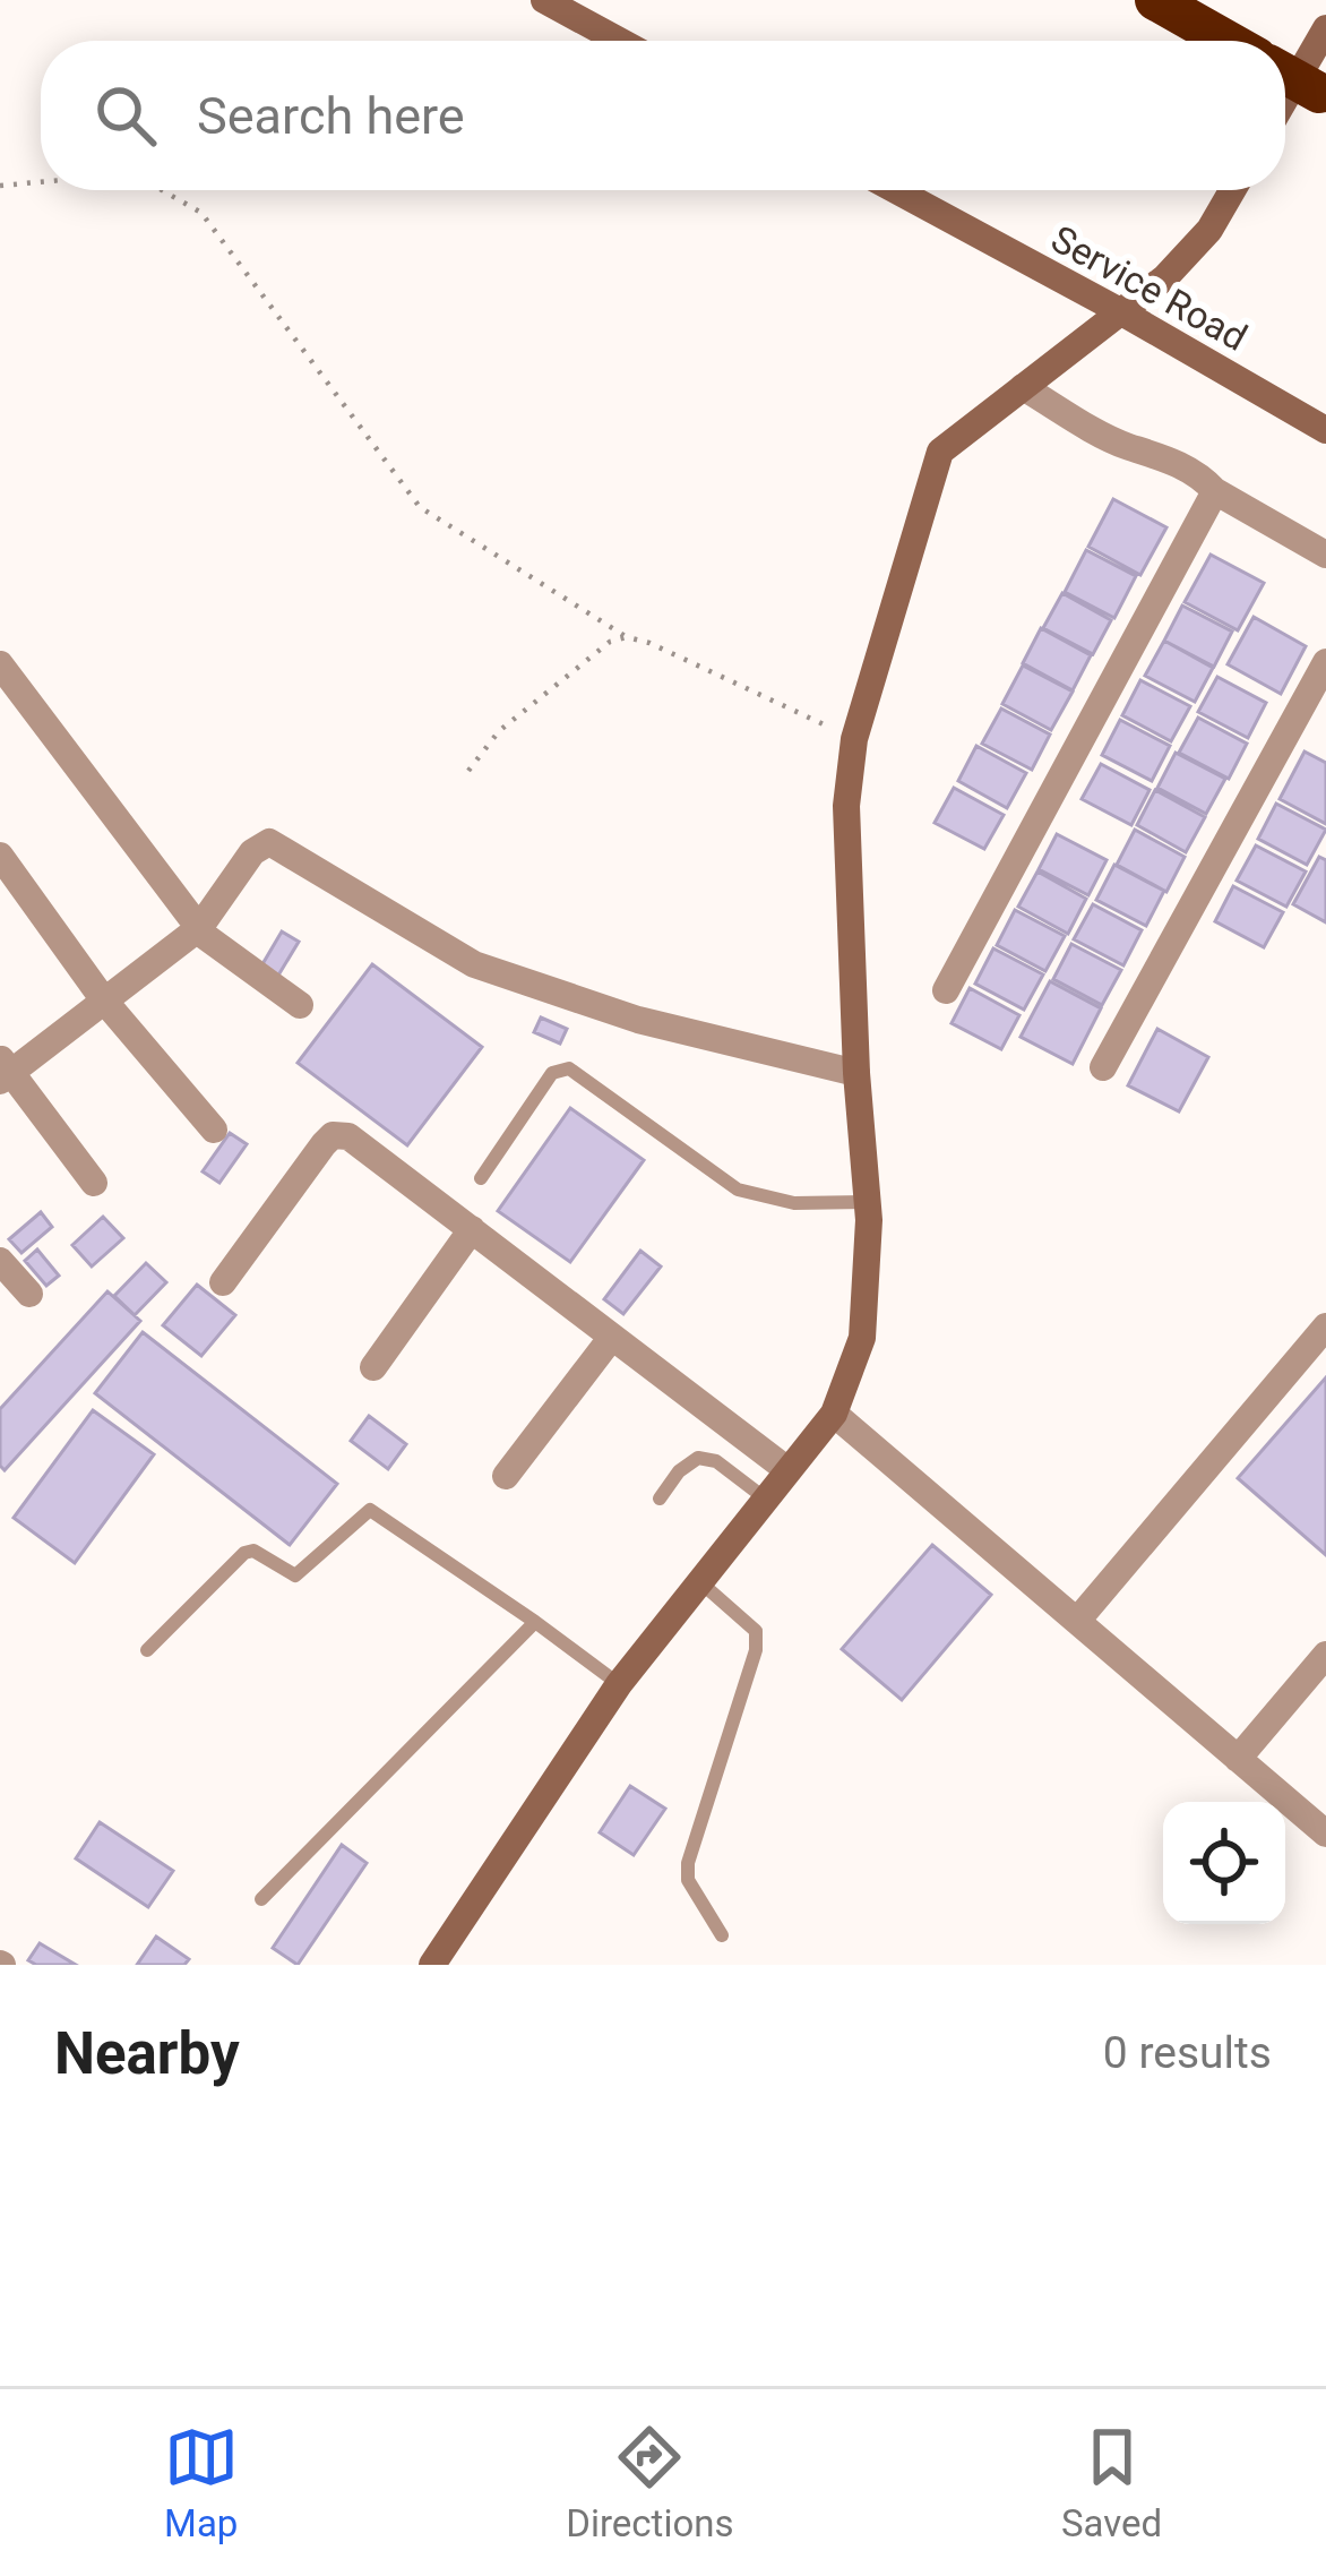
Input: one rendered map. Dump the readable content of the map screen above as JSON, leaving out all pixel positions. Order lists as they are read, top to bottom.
{
  "streets": {
    "street": ["Service Road"]
  },
  "page": {
    "search": "Search here",
    "heading": ["Nearby", "0 results"],
    "nav": ["Map", "Directions", "Saved"]
  }
}
